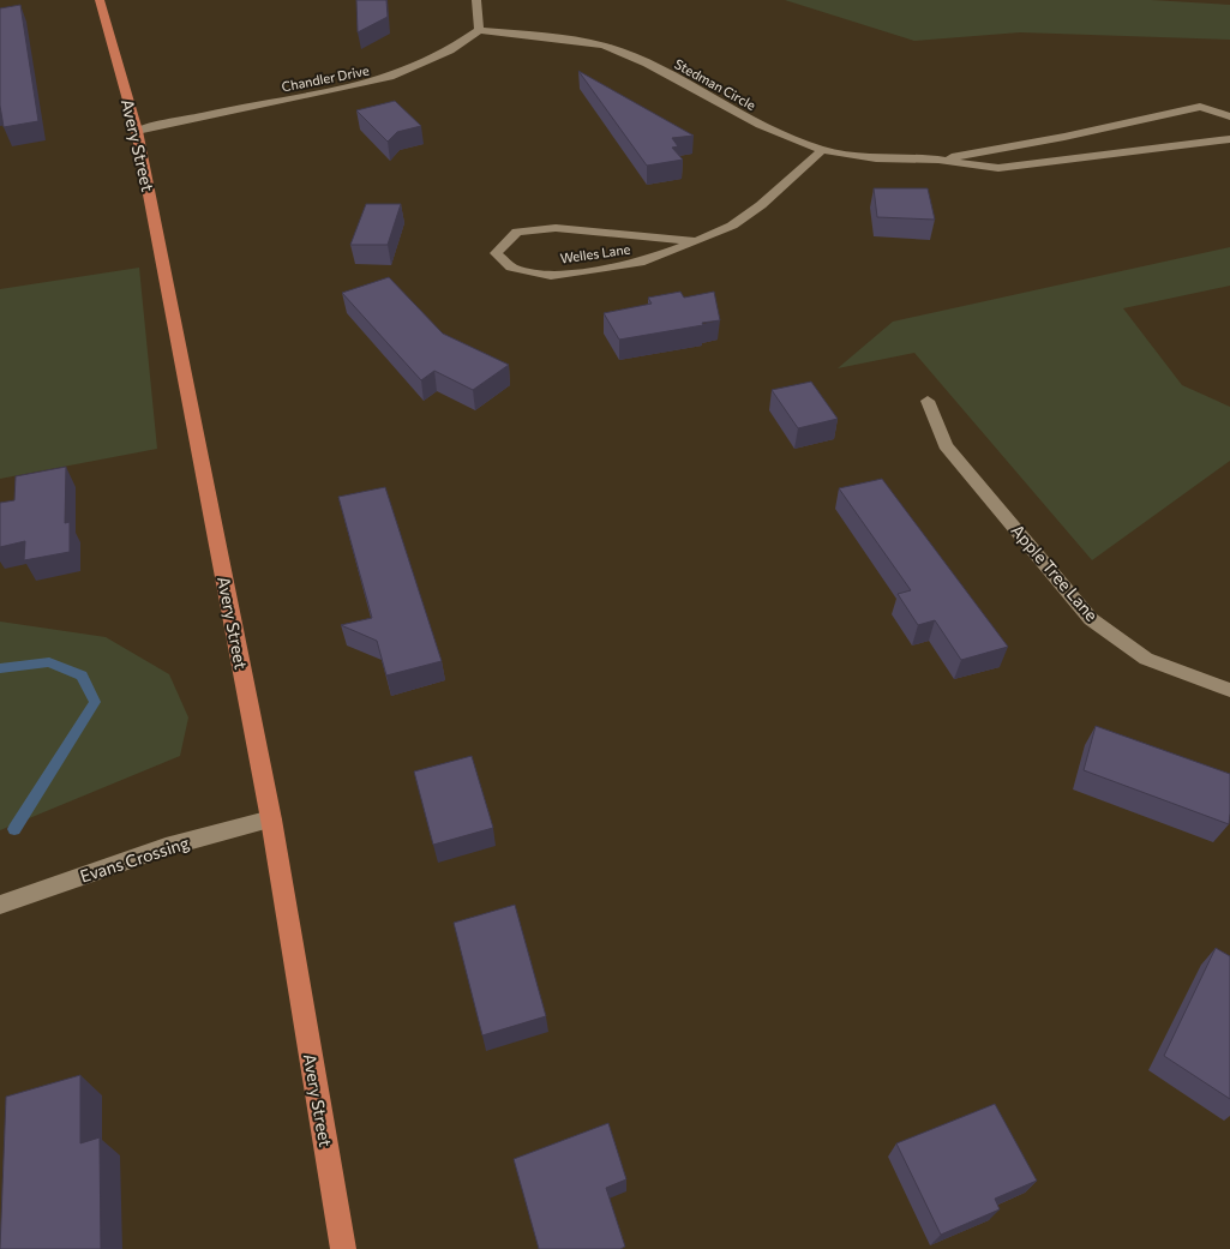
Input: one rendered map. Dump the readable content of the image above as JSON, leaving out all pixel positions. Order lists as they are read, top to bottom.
{
  "streets": {
    "main road": ["Avery Street"],
    "street": [
      "Chandler Drive",
      "Stedman Circle",
      "Welles Lane",
      "Apple Tree Lane",
      "Evans Crossing"
    ]
  },
  "crossings": [
    ["Chandler Drive", "Stedman Circle"],
    ["Chandler Drive", "Avery Street"],
    ["Stedman Circle", "Welles Lane"],
    ["Avery Street", "Evans Crossing"]
  ]
}
